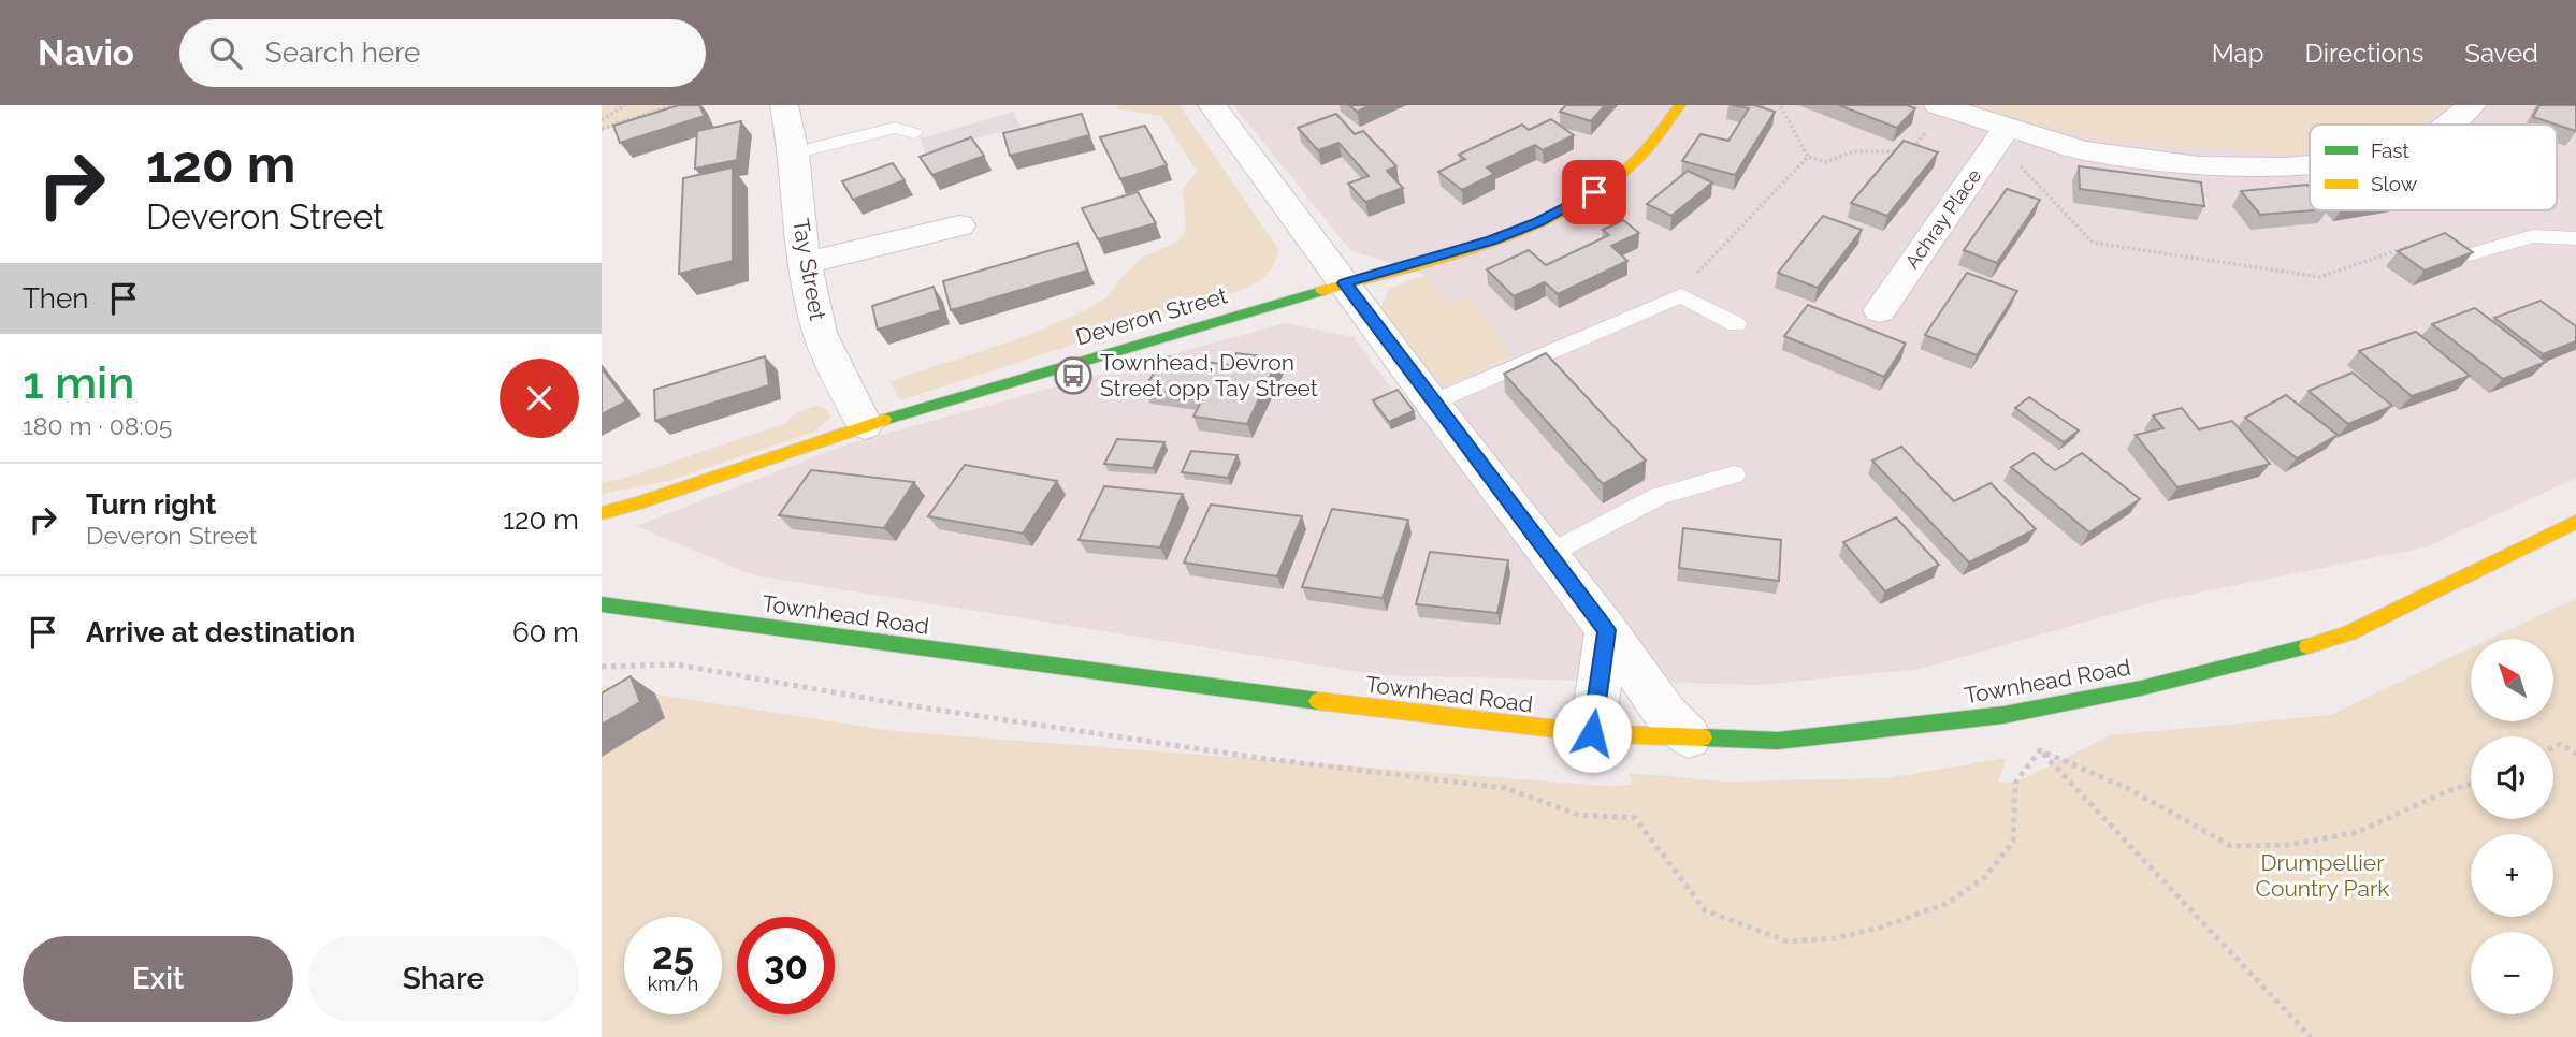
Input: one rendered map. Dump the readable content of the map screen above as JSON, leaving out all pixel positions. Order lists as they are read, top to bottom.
{
  "streets": {
    "street": [
      "Achray Place",
      "Tay Street",
      "Deveron Street",
      "Townhead Road"
    ]
  },
  "crossings": [
    ["Tay Street", "Deveron Street"]
  ],
  "parks": ["Drumpellier Country Park"],
  "places": {
    "bus stop": ["Townhead, Devron Street opp Tay Street"]
  },
  "legend": ["Fast", "Slow"],
  "north": "top left",
  "page": {
    "header": "Navio",
    "search": "Search here",
    "nav": ["Map", "Directions", "Saved"],
    "turn": ["120 m", "Deveron Street"],
    "then": "Then",
    "heading": ["1 min", "180 m · 08:05"],
    "list": [
      {
        "name": "Turn right",
        "note": "Deveron Street",
        "value": "120 m"
      },
      {
        "name": "Arrive at destination",
        "value": "60 m"
      }
    ],
    "map_buttons": ["+", "−"],
    "speed": "25 km/h",
    "limit": "30",
    "buttons": ["Exit", "Share"]
  }
}
